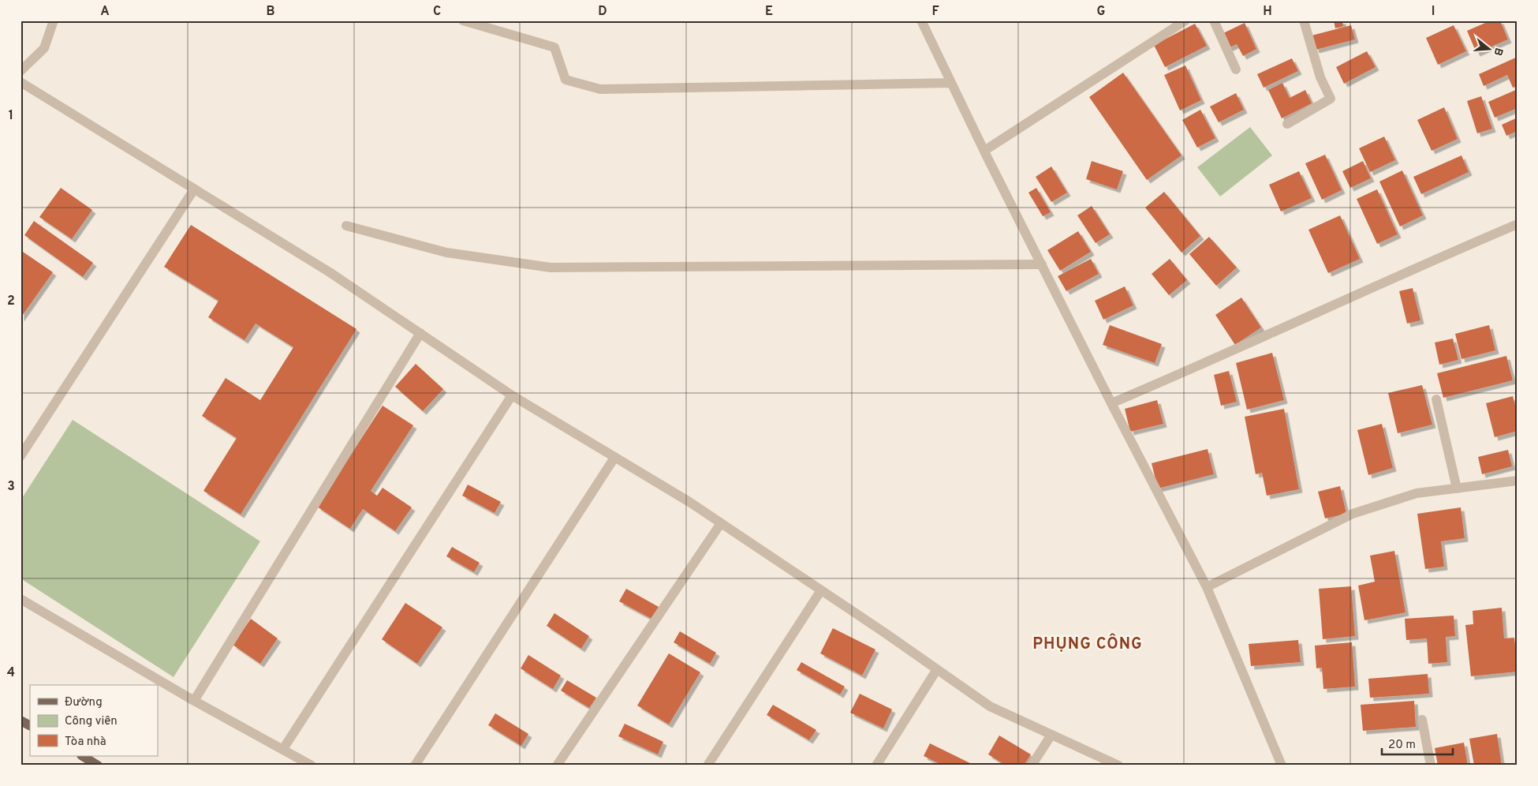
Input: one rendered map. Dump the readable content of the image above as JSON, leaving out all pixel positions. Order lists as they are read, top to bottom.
{
  "districts": ["PHỤNG CÔNG"],
  "legend": ["Đường", "Công viên", "Tòa nhà"],
  "scale_bar": "20 m",
  "north": "right",
  "grid": {
    "columns": [
      "A",
      "B",
      "C",
      "D",
      "E",
      "F",
      "G",
      "H",
      "I"
    ],
    "rows": [
      "1",
      "2",
      "3",
      "4"
    ]
  }
}
